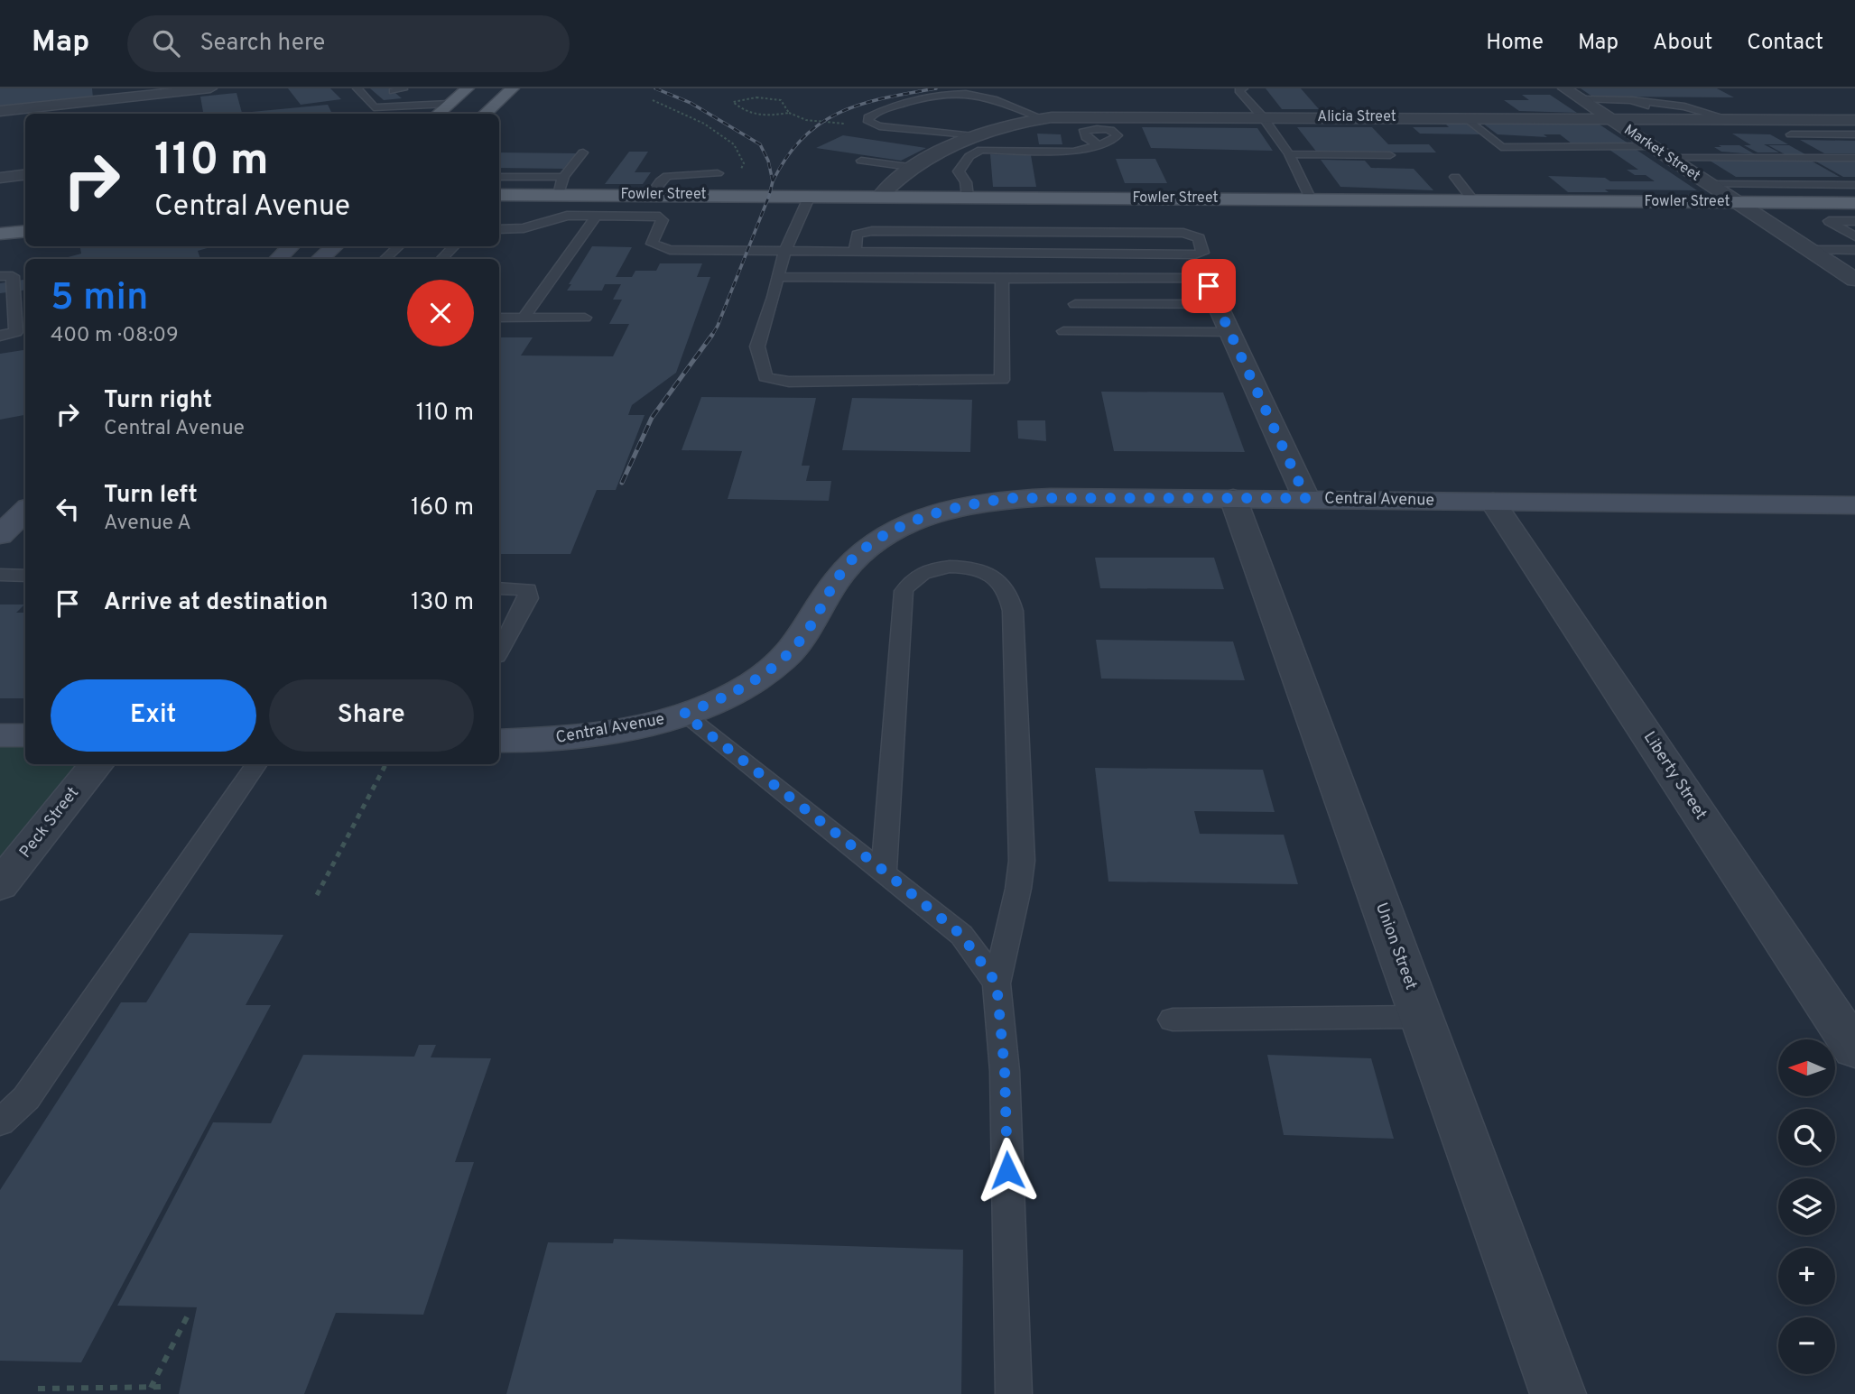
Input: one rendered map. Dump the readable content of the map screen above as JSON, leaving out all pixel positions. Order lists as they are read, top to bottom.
{
  "streets": {
    "main road": ["Fowler Street"],
    "street": [
      "Alicia Street",
      "Market Street",
      "Central Avenue",
      "Liberty Street",
      "Peck Street",
      "Union Street"
    ]
  },
  "crossings": [
    ["Alicia Street", "Market Street"],
    ["Alicia Street", "Fowler Street"],
    ["Market Street", "Fowler Street"],
    ["Central Avenue", "Liberty Street"],
    ["Central Avenue", "Union Street"]
  ],
  "north": "left",
  "page": {
    "header": "Map",
    "search": "Search here",
    "nav": [
      "Home",
      "Map",
      "About",
      "Contact"
    ],
    "turn": ["110 m", "Central Avenue"],
    "heading": ["5 min", "400 m · 08:09"],
    "list": [
      {
        "name": "Turn right",
        "note": "Central Avenue",
        "value": "110 m"
      },
      {
        "name": "Turn left",
        "note": "Avenue A",
        "value": "160 m"
      },
      {
        "name": "Arrive at destination",
        "value": "130 m"
      }
    ],
    "buttons": ["Exit", "Share"],
    "map_buttons": ["+", "−"]
  }
}
